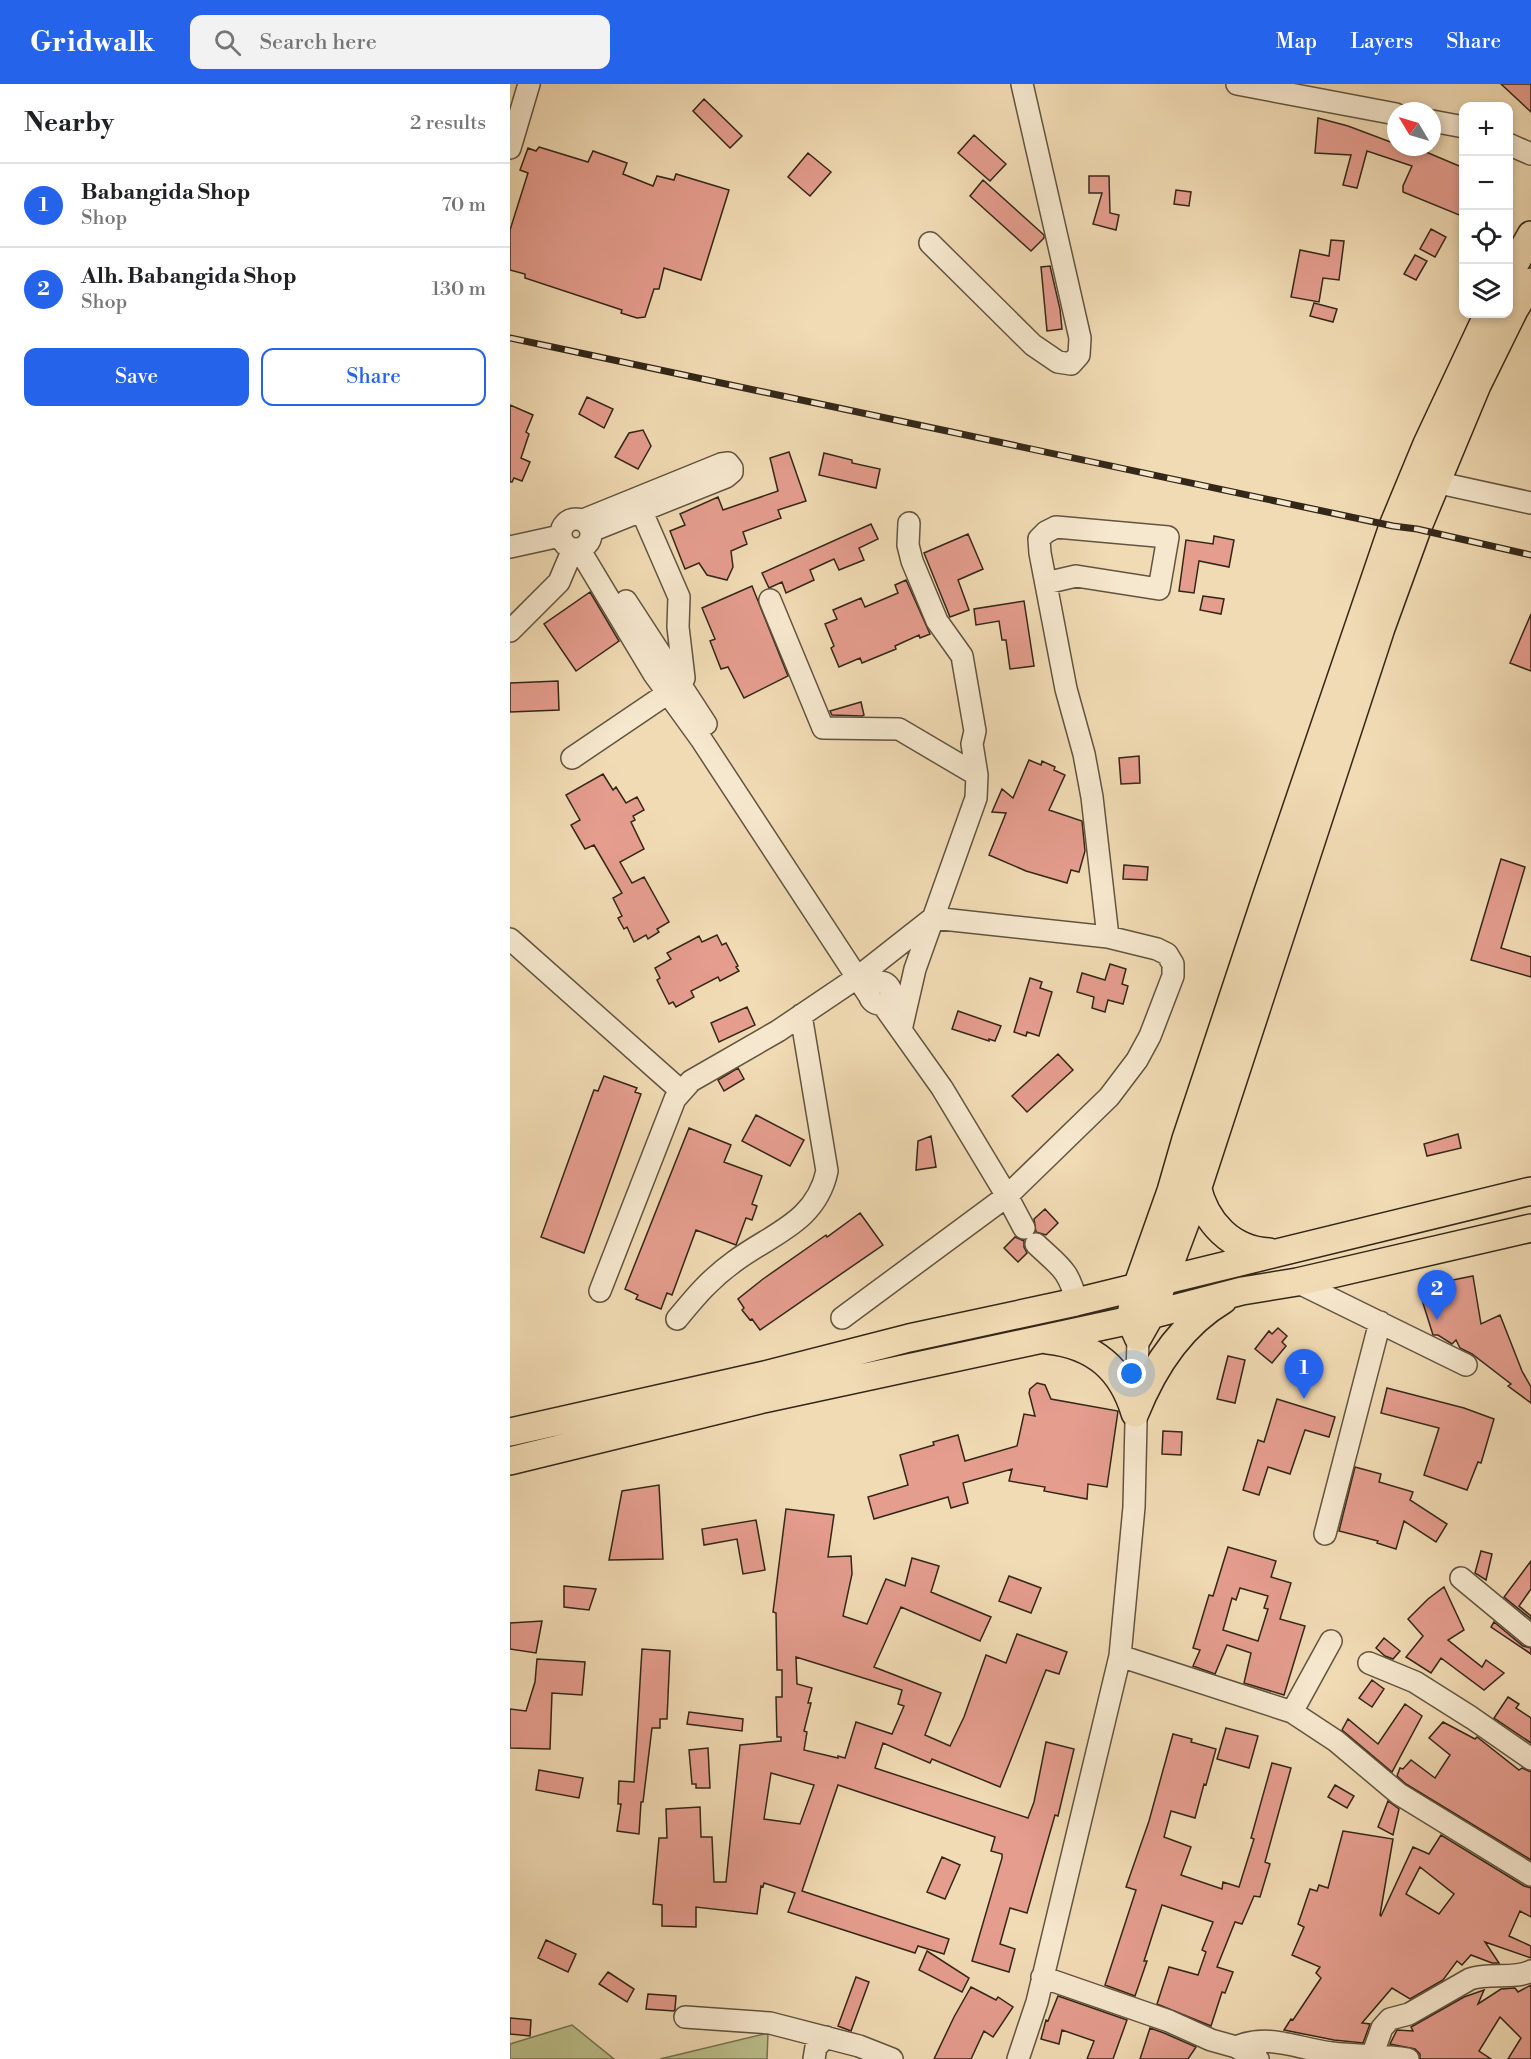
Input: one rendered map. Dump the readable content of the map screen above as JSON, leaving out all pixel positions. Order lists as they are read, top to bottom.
{
  "north": "top left",
  "page": {
    "header": "Gridwalk",
    "search": "Search here",
    "nav": ["Map", "Layers", "Share"],
    "heading": ["Nearby", "2 results"],
    "map_buttons": ["+", "−"],
    "list": [
      {
        "mark": "1",
        "name": "Babangida Shop",
        "note": "Shop",
        "value": "70 m"
      },
      {
        "mark": "2",
        "name": "Alh. Babangida Shop",
        "note": "Shop",
        "value": "130 m"
      }
    ],
    "buttons": ["Save", "Share"],
    "pins": ["2", "1"]
  }
}
